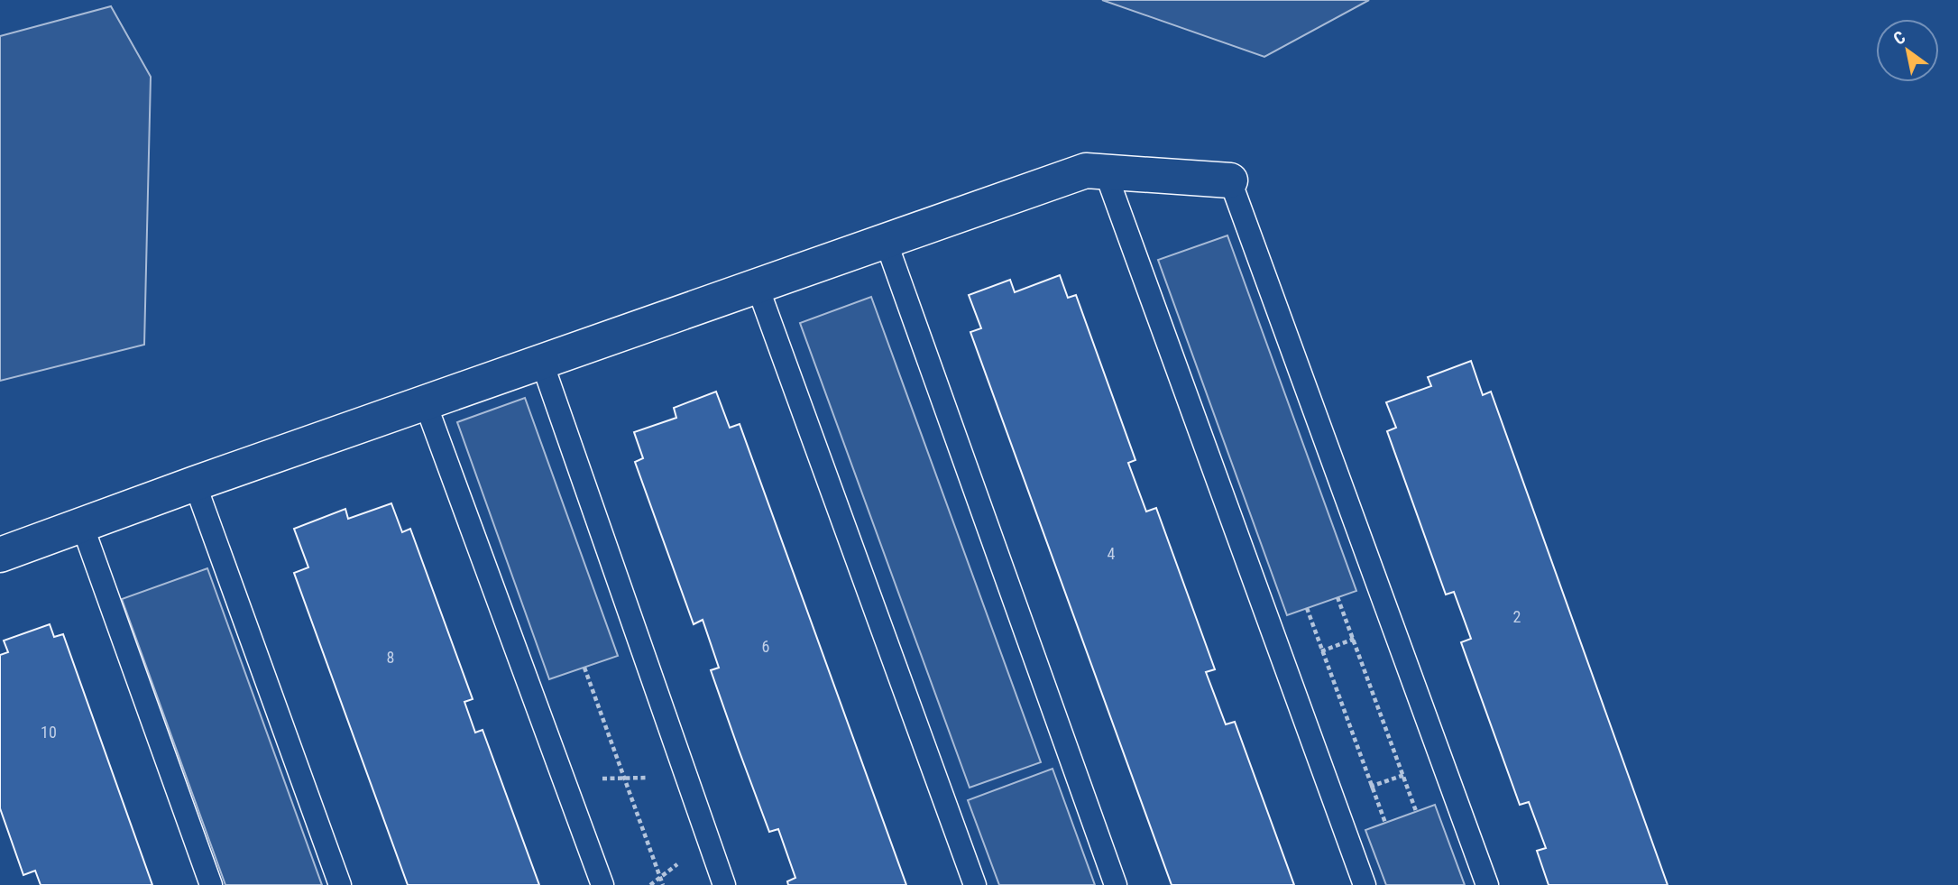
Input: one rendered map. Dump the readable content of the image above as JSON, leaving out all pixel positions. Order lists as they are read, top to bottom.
{
  "house_numbers": [
    "4",
    "2",
    "6",
    "8",
    "10"
  ],
  "north": "top left"
}
